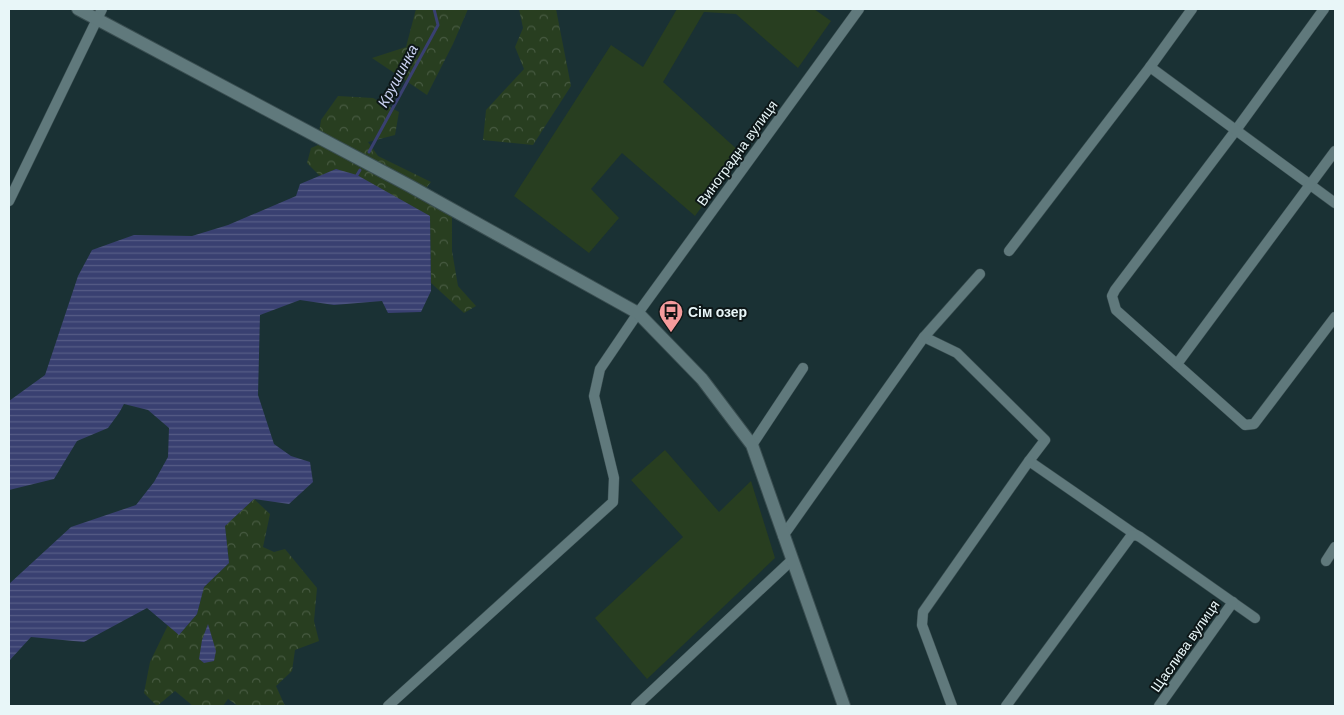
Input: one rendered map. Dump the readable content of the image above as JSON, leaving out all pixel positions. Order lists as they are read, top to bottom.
{
  "streets": {
    "street": ["Виноградна вулиця", "Щаслива вулиця"]
  },
  "water": ["Крушинка"],
  "places": {
    "bus stop": ["Сім озер"]
  }
}
